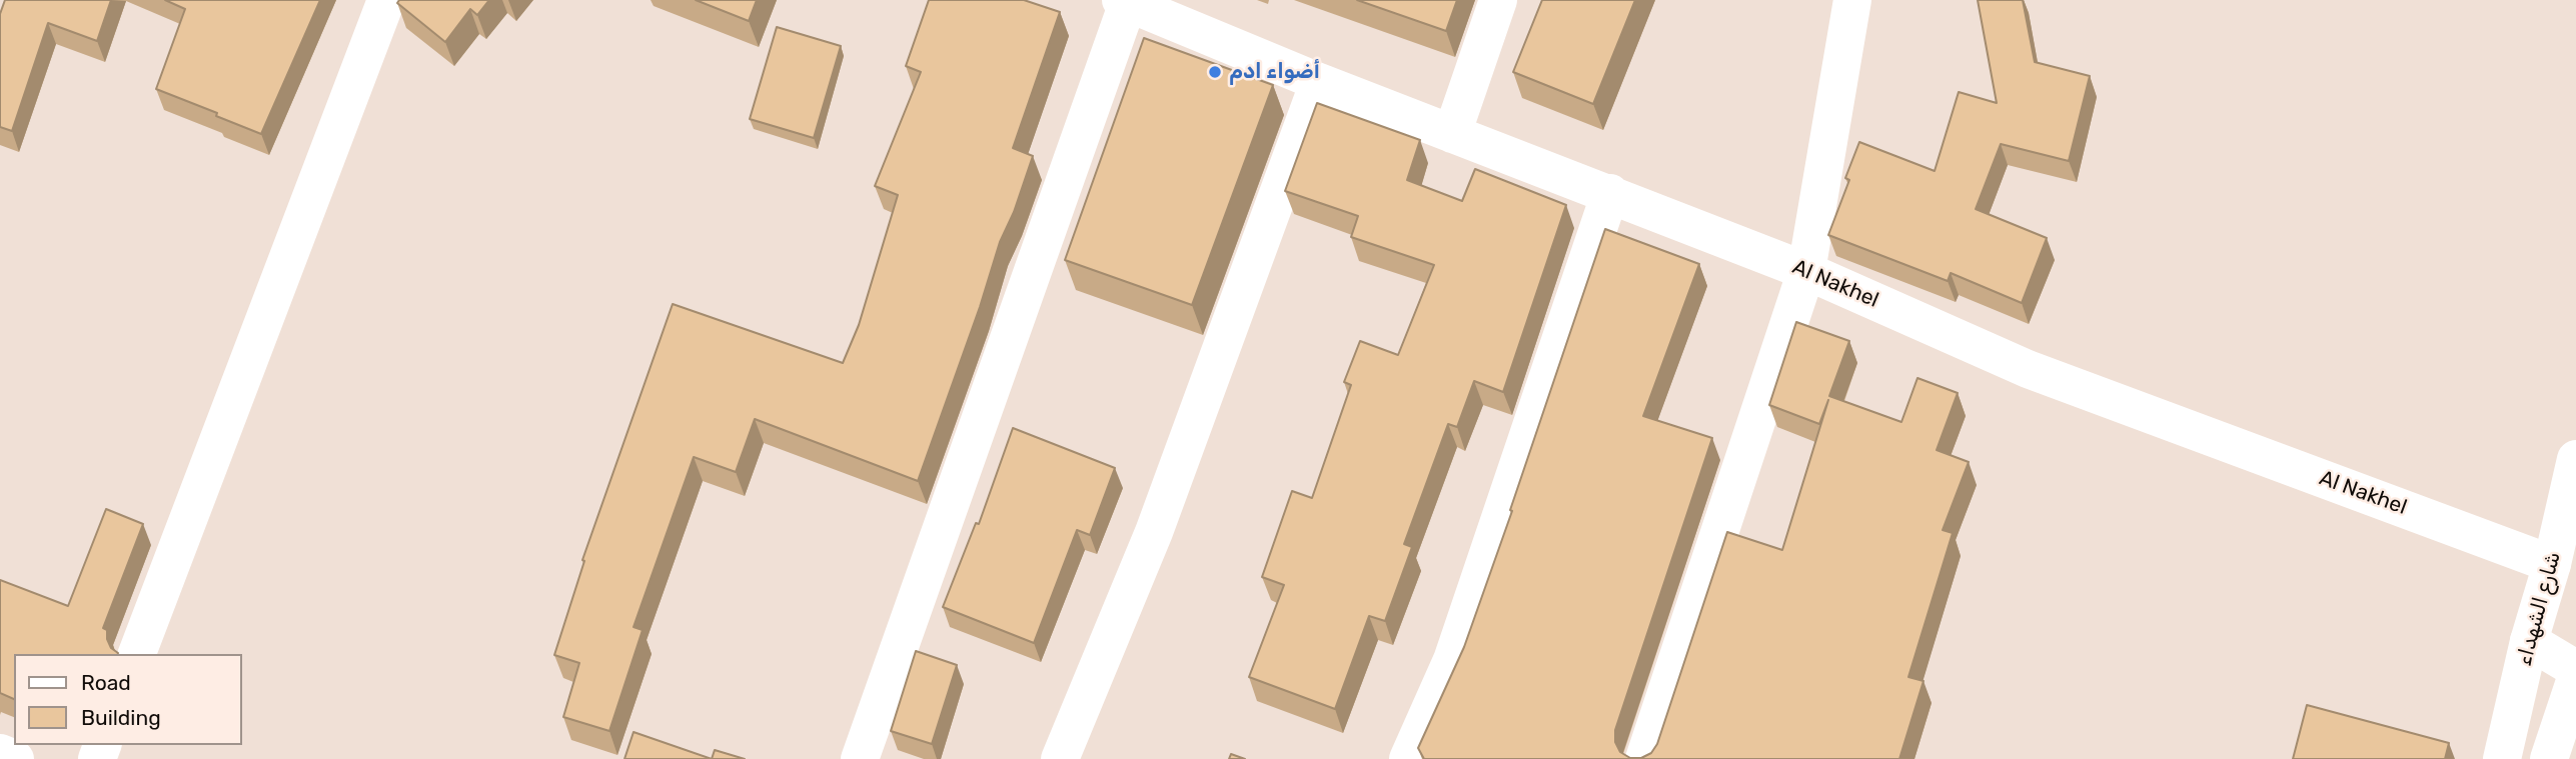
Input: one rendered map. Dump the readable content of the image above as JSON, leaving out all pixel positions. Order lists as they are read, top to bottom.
{
  "streets": {
    "street": ["Al Nakhel", "شارع الشهداء"]
  },
  "crossings": [
    ["Al Nakhel", "شارع الشهداء"]
  ],
  "places": ["أضواء ادم"],
  "legend": ["Road", "Building"]
}
